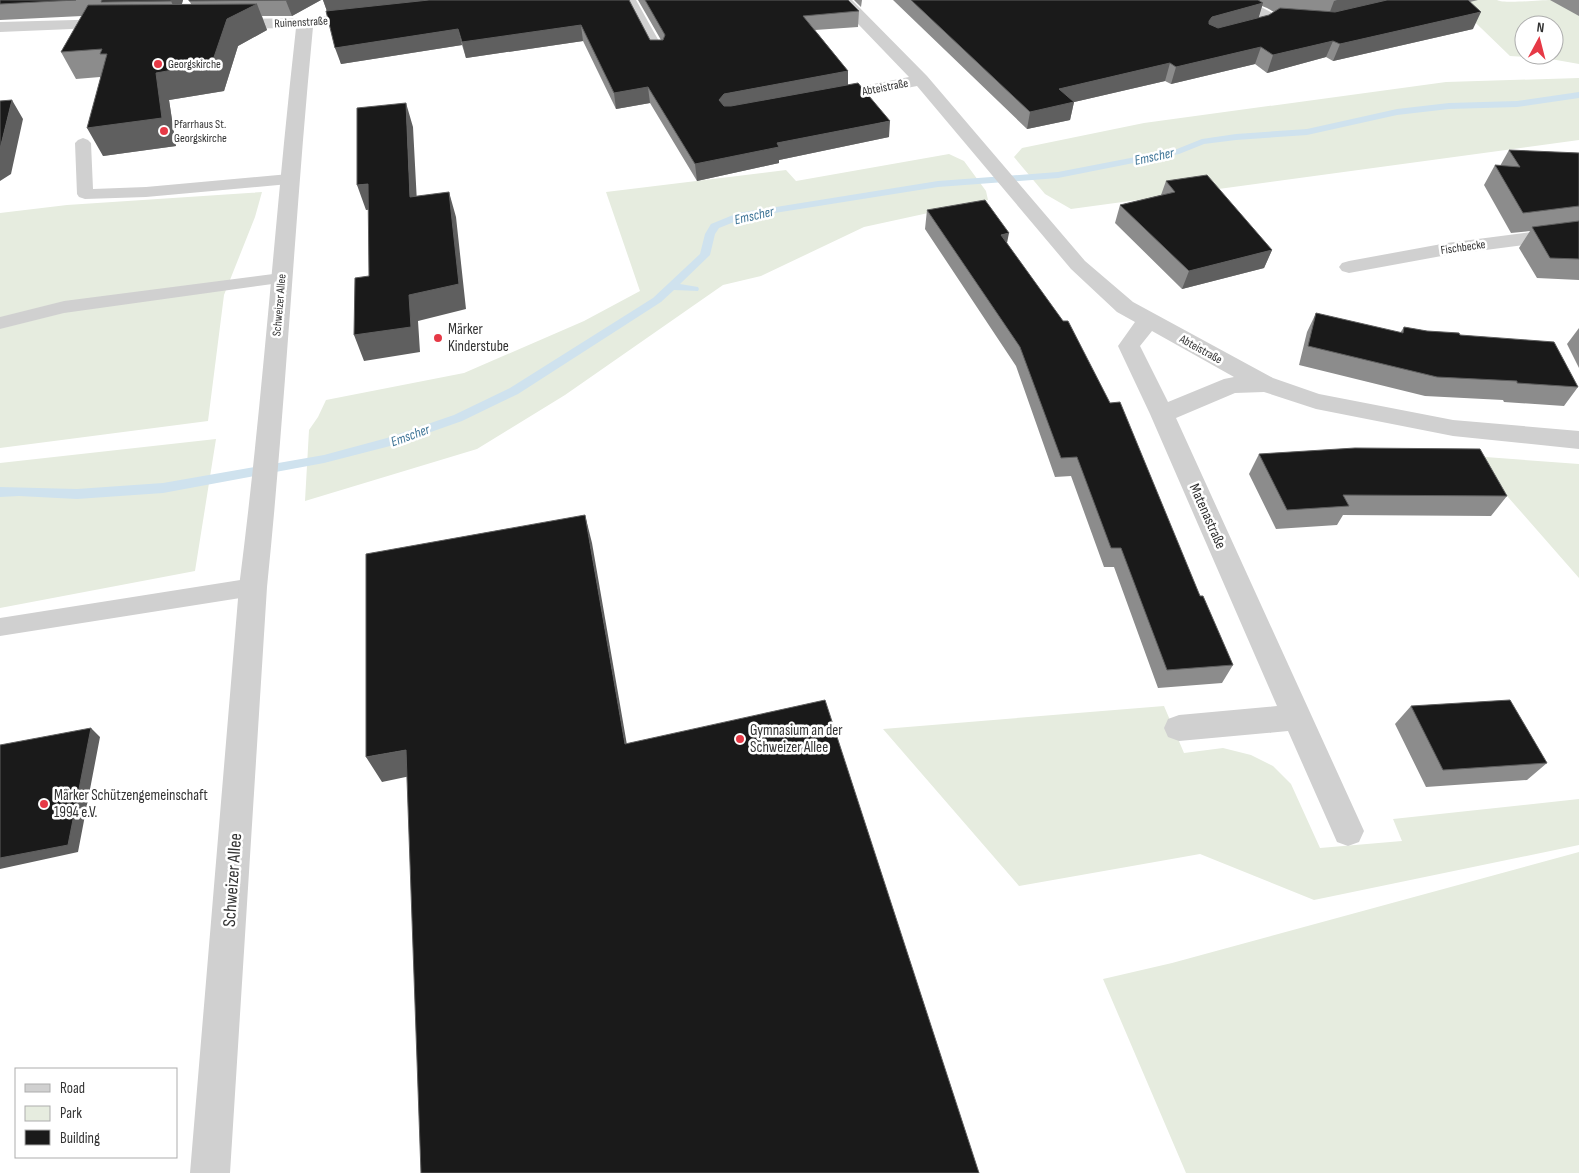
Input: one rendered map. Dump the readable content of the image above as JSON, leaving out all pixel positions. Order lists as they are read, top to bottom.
{
  "streets": {
    "street": [
      "Ruinenstraße",
      "Abteistraße",
      "Fischbecke",
      "Schweizer Allee",
      "Matenastraße"
    ]
  },
  "crossings": [
    ["Ruinenstraße", "Schweizer Allee"],
    ["Abteistraße", "Matenastraße"]
  ],
  "water": ["Emscher"],
  "places": [
    "Georgskirche",
    "Pfarrhaus St. Georgskirche",
    "Märker Kinderstube",
    "Gymnasium an der Schweizer Allee",
    "Märker Schützengemeinschaft 1994 e.V."
  ],
  "legend": ["Road", "Park", "Building"],
  "north": "top"
}
